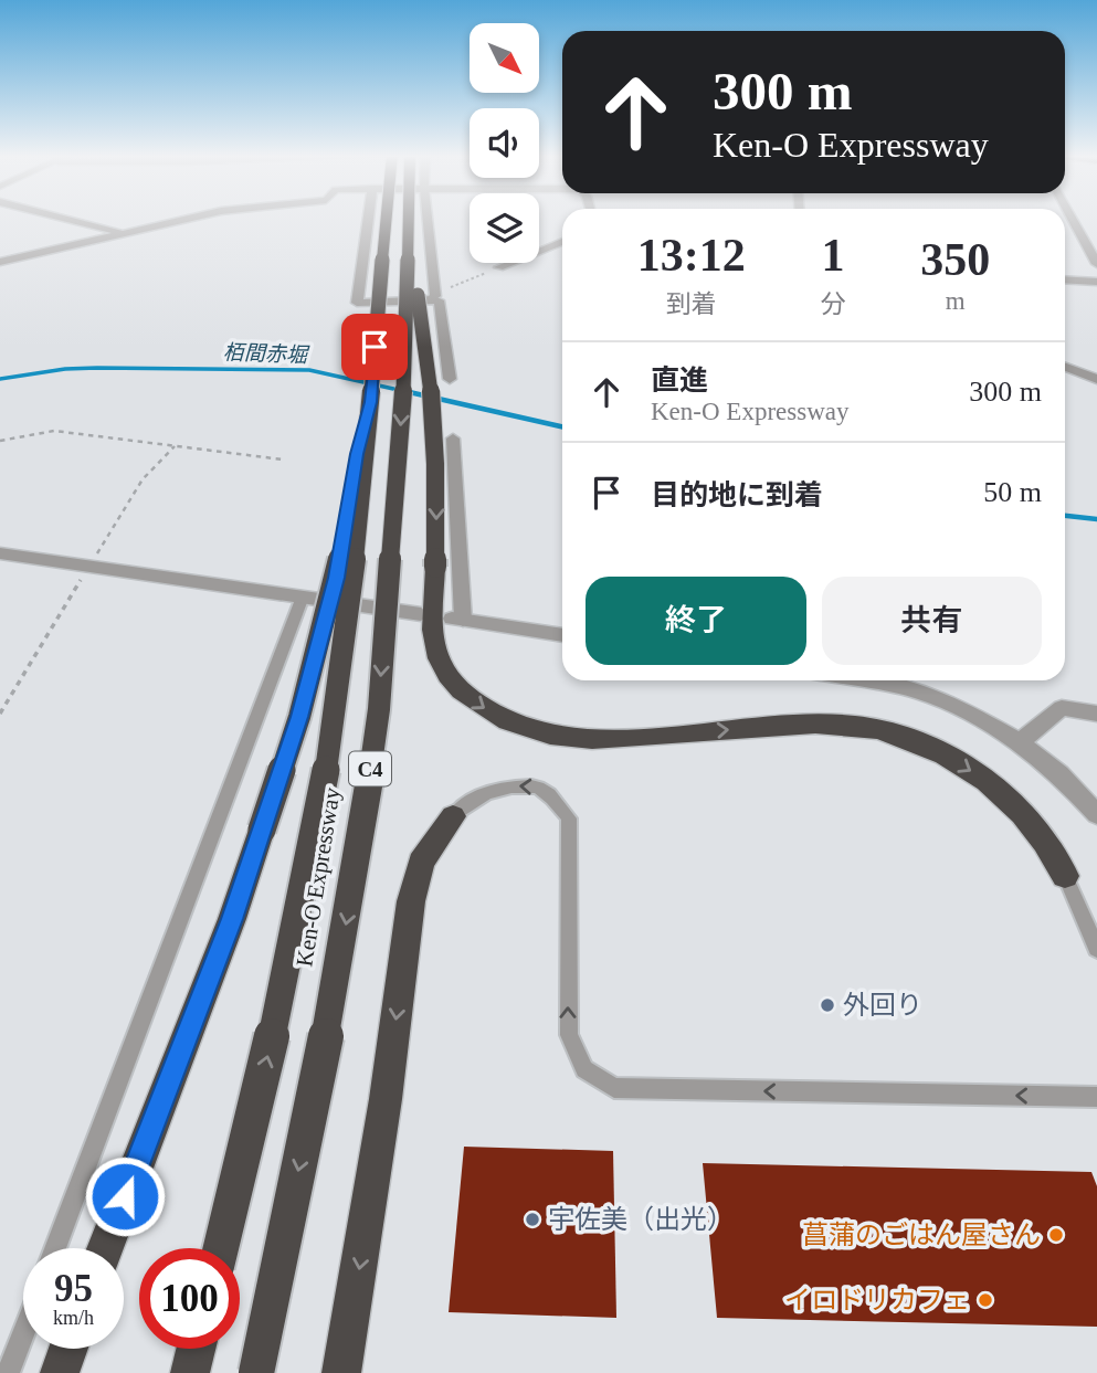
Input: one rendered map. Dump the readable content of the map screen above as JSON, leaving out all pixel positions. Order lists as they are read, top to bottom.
{
  "streets": {
    "highway": ["C4", "Ken-O Expressway"]
  },
  "water": ["栢間赤堀"],
  "places": [
    "外回り",
    "宇佐美（出光）",
    "菖蒲のごはん屋さん",
    "イロドリカフェ"
  ],
  "north": "bottom right",
  "page": {
    "turn": ["300 m", "Ken-O Expressway"],
    "eta": [
      "13:12",
      "到着",
      "1",
      "分",
      "350",
      "m"
    ],
    "list": [
      {
        "name": "直進",
        "note": "Ken-O Expressway",
        "value": "300 m"
      },
      {
        "name": "目的地に到着",
        "value": "50 m"
      }
    ],
    "buttons": ["終了", "共有"],
    "speed": "95 km/h",
    "limit": "100"
  }
}
